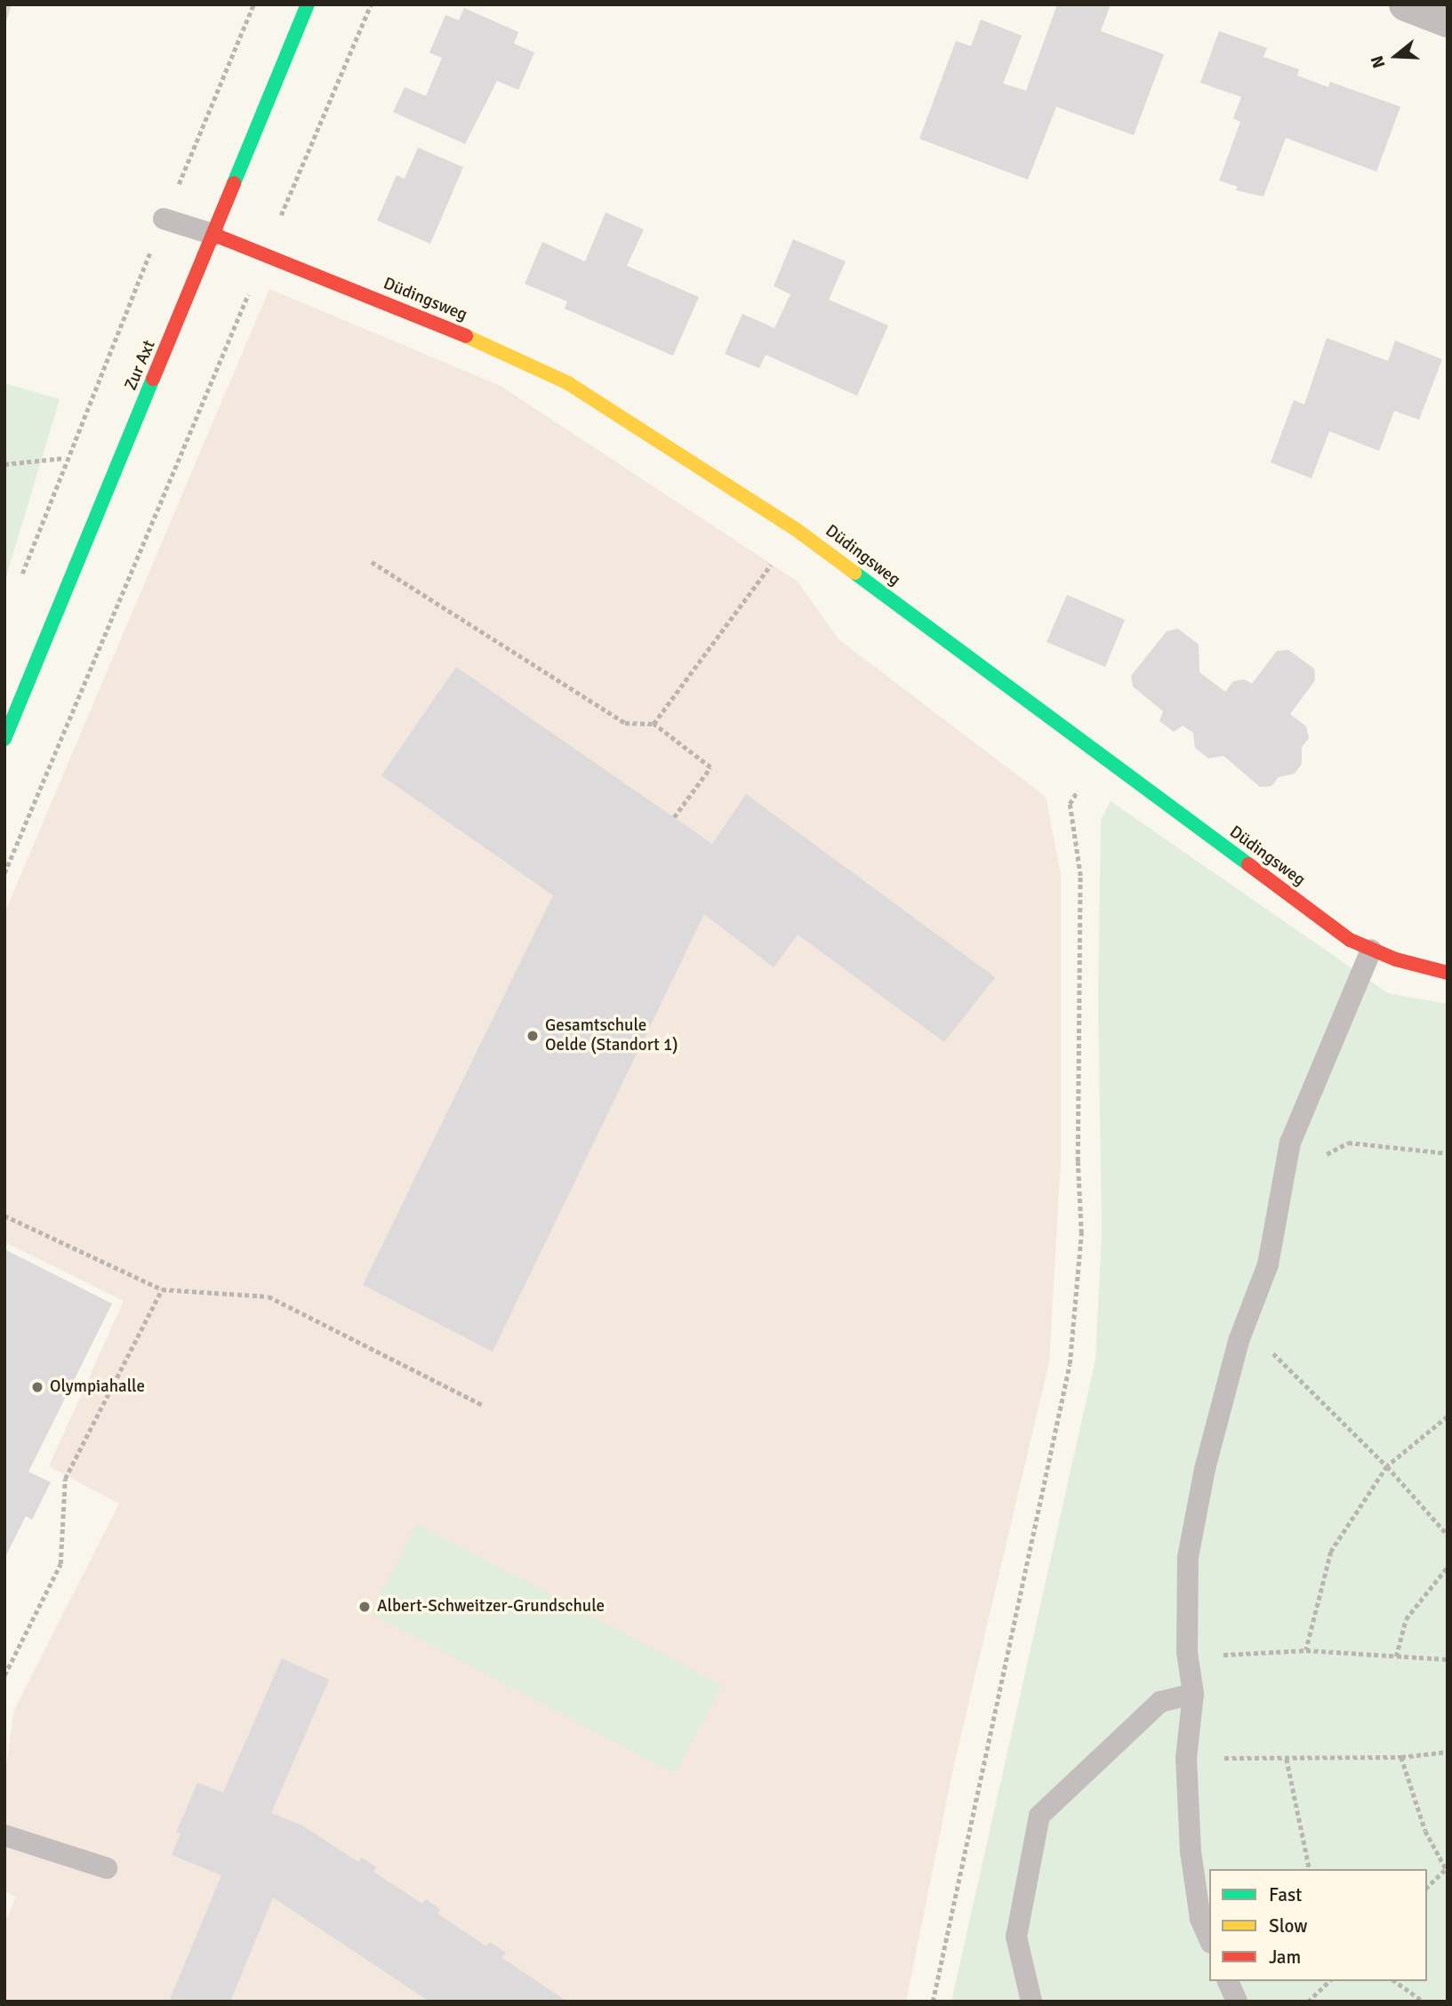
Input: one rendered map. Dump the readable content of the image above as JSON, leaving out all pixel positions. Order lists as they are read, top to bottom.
{
  "streets": {
    "street": ["Düdingsweg", "Zur Axt"]
  },
  "crossings": [
    ["Düdingsweg", "Zur Axt"]
  ],
  "places": ["Gesamtschule Oelde (Standort 1)", "Olympiahalle", "Albert-Schweitzer-Grundschule"],
  "legend": ["Fast", "Slow", "Jam"],
  "north": "left"
}
